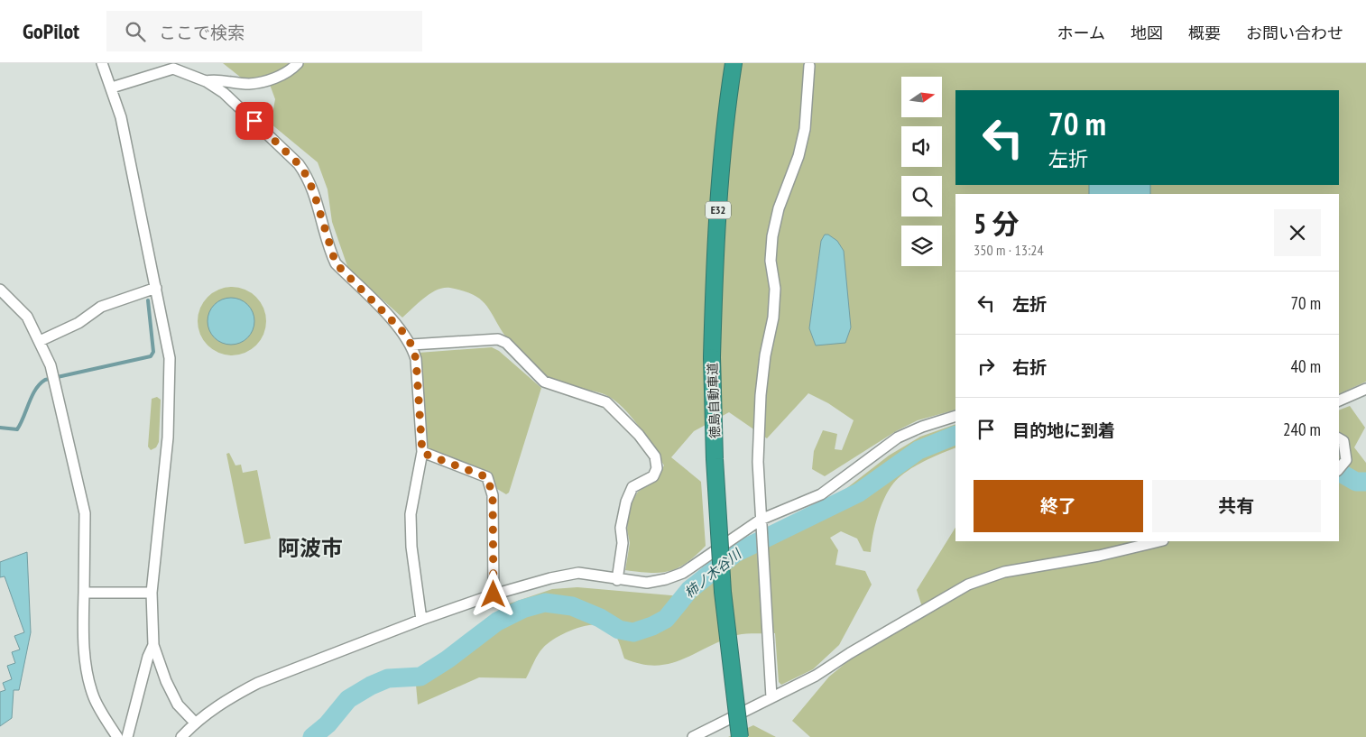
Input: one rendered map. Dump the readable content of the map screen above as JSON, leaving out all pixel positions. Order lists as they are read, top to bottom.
{
  "streets": {
    "highway": ["E32", "徳島自動車道"]
  },
  "districts": ["阿波市"],
  "water": ["柿ノ木谷川"],
  "north": "right",
  "page": {
    "header": "GoPilot",
    "search": "ここで検索",
    "nav": [
      "ホーム",
      "地図",
      "概要",
      "お問い合わせ"
    ],
    "turn": ["70 m", "左折"],
    "heading": ["5 分", "350 m · 13:24"],
    "list": [
      {
        "name": "左折",
        "value": "70 m"
      },
      {
        "name": "右折",
        "value": "40 m"
      },
      {
        "name": "目的地に到着",
        "value": "240 m"
      }
    ],
    "buttons": ["終了", "共有"]
  }
}
